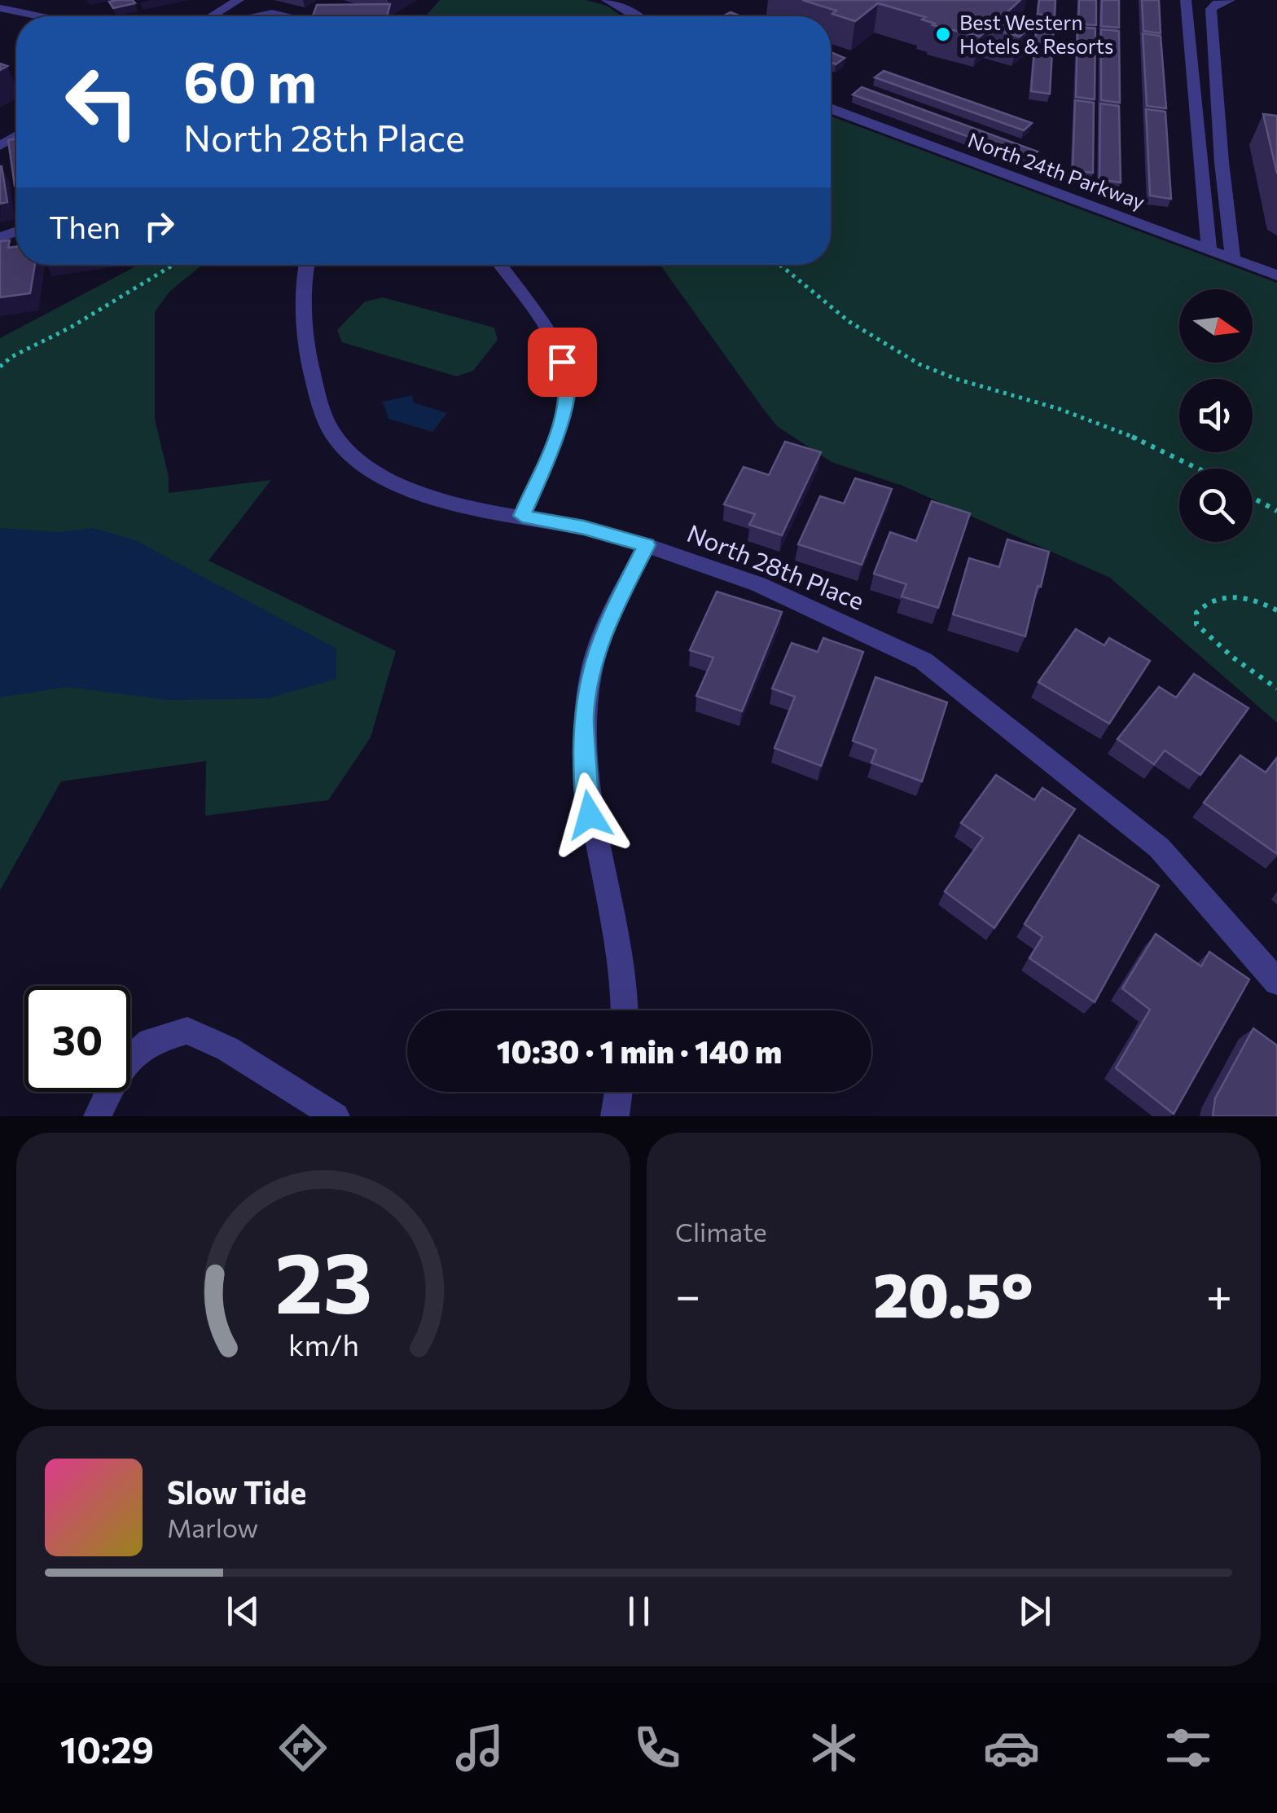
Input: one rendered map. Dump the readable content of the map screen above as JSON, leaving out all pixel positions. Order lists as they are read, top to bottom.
{
  "streets": {
    "street": ["North 24th Parkway", "North 28th Place"]
  },
  "places": ["Best Western Hotels & Resorts"],
  "north": "right",
  "page": {
    "turn": ["60 m", "North 28th Place"],
    "then": "Then",
    "limit": "30",
    "trip": "10:30 · 1 min · 140 m",
    "tile": "Climate",
    "heat": ["−", "20.5°", "+"],
    "song": ["Slow Tide", "Marlow"],
    "tabs": "10:29",
    "gauge": ["23", "km/h"]
  }
}
